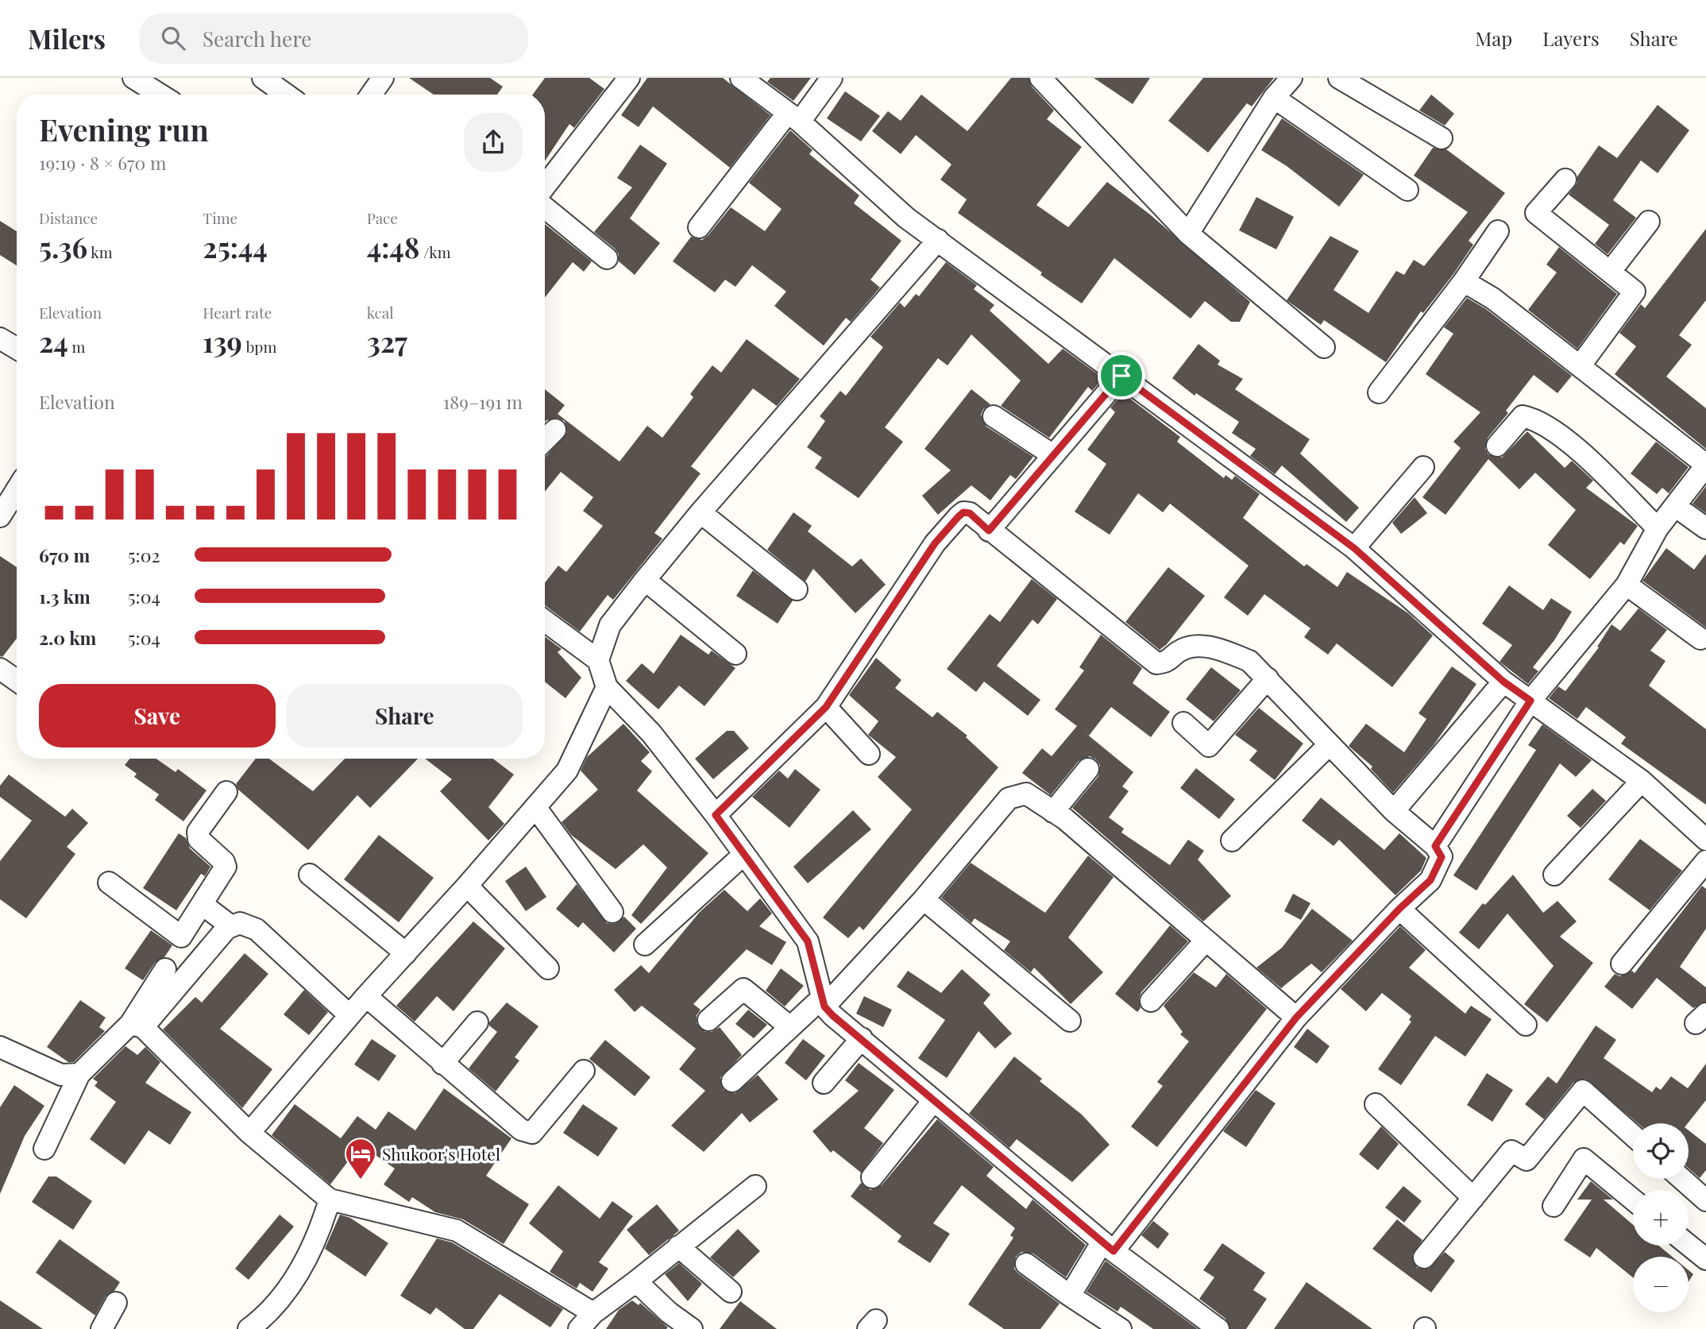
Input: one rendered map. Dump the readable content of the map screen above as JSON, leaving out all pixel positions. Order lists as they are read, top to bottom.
{
  "places": {
    "hotel": ["Shukoor's Hotel"]
  },
  "page": {
    "header": "Milers",
    "search": "Search here",
    "nav": ["Map", "Layers", "Share"],
    "heading": ["Evening run", "19:19 · 8 × 670 m"],
    "stats": [
      ["Distance", "5.36 km"],
      ["Time", "25:44"],
      ["Pace", "4:48 /km"],
      ["Elevation", "24 m"],
      ["Heart rate", "139 bpm"],
      ["kcal", "327"]
    ],
    "chart": ["Elevation", "189–191 m"],
    "list": [
      {
        "name": "670 m",
        "note": "5:02"
      },
      {
        "name": "1.3 km",
        "note": "5:04"
      },
      {
        "name": "2.0 km",
        "note": "5:04"
      }
    ],
    "buttons": ["Save", "Share"],
    "map_buttons": ["+", "−"]
  }
}
